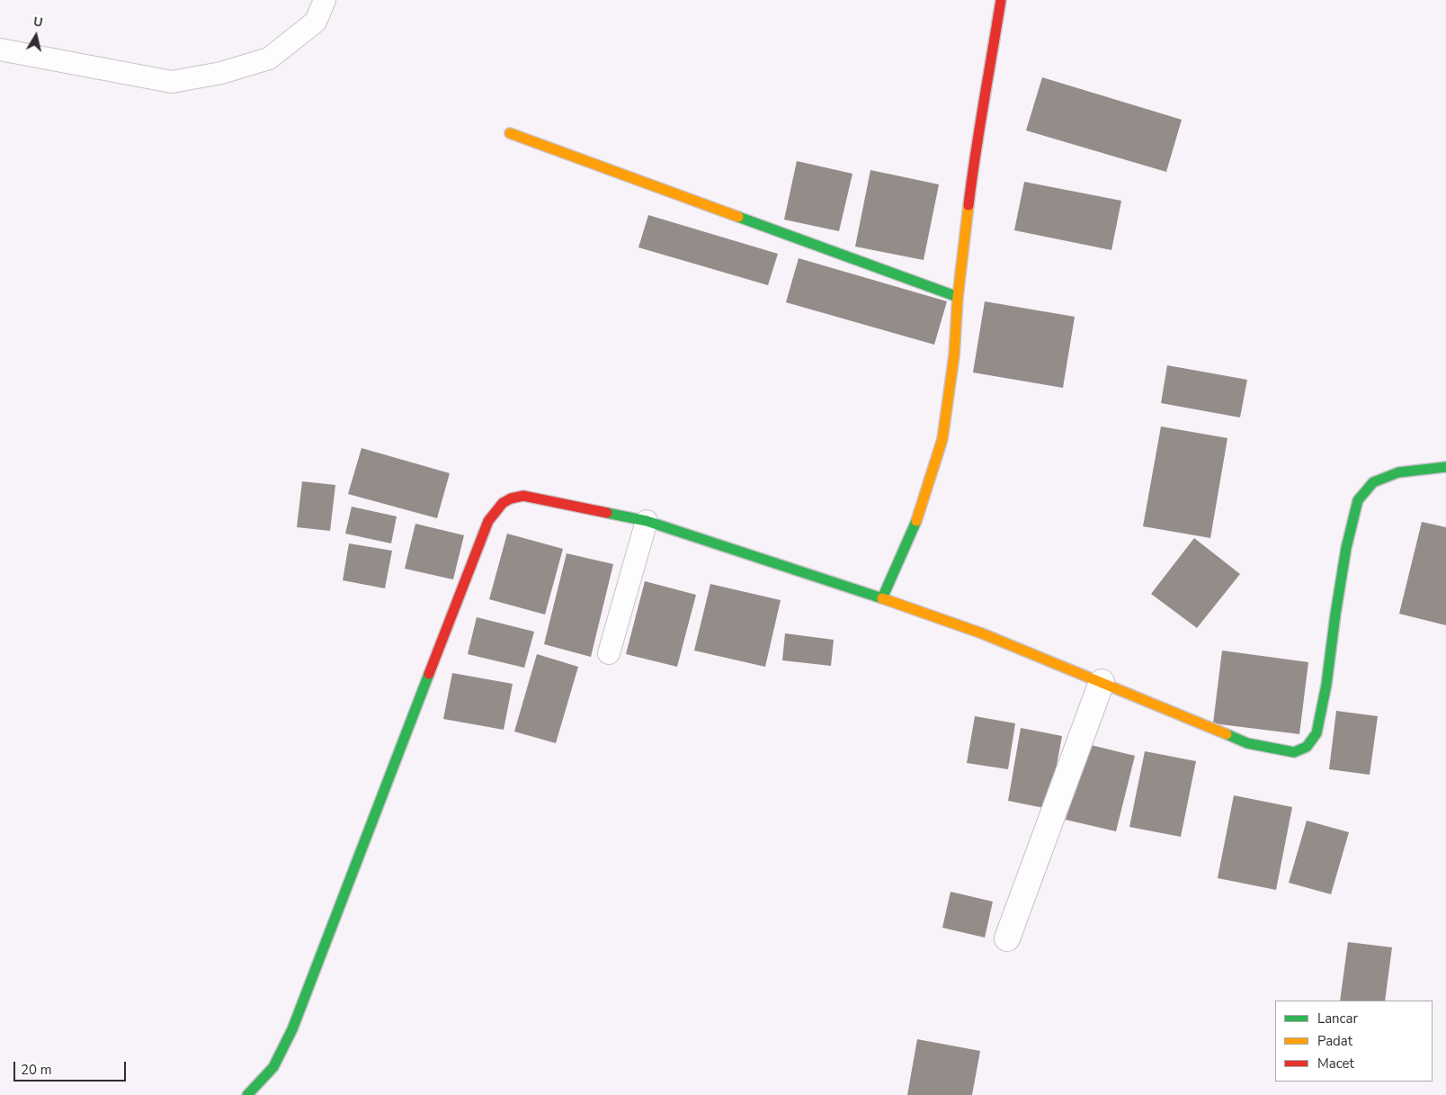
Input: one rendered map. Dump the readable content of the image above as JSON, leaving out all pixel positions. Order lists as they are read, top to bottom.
{
  "legend": ["Lancar", "Padat", "Macet"],
  "scale_bar": "20 m",
  "north": "top"
}
